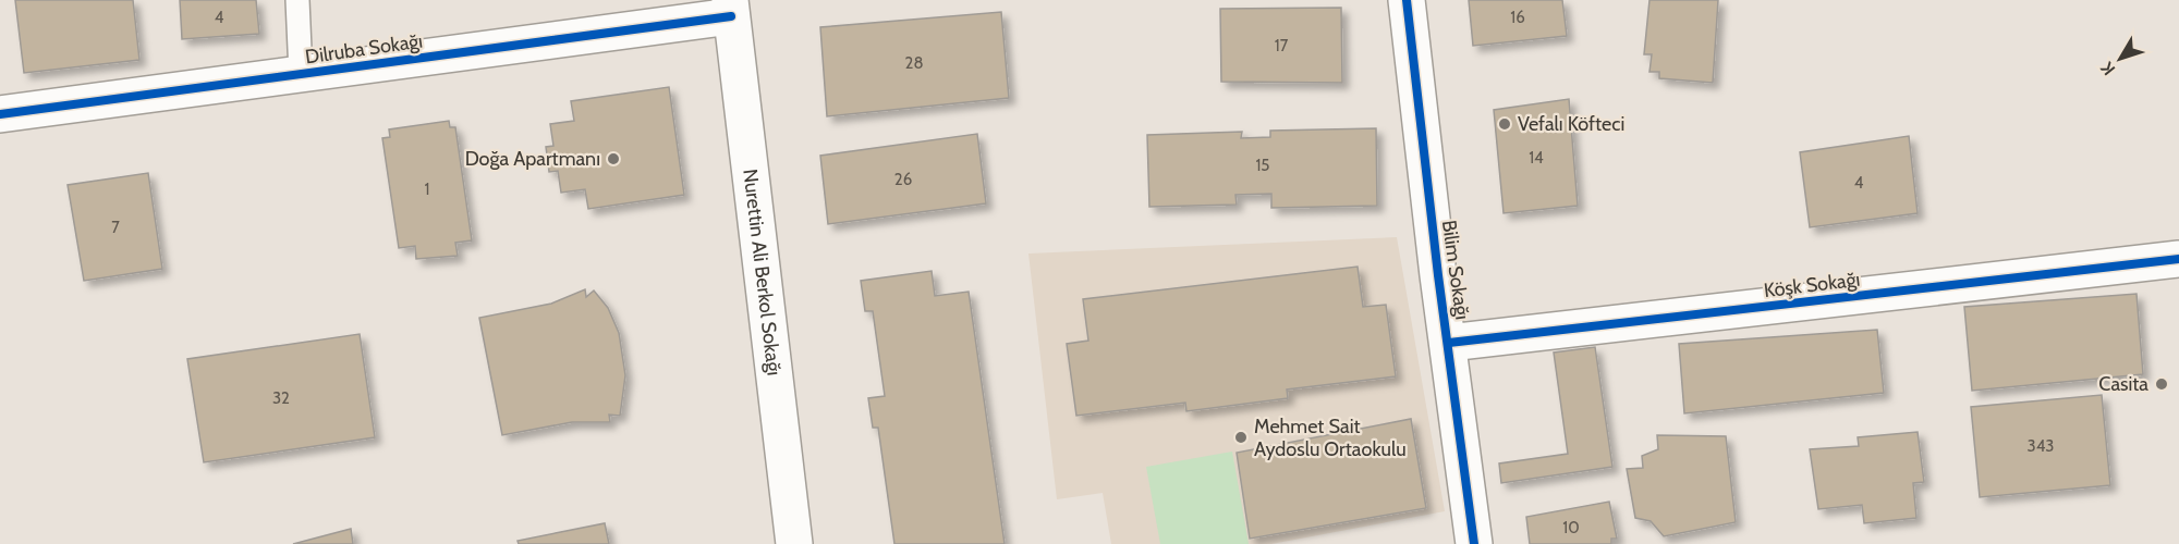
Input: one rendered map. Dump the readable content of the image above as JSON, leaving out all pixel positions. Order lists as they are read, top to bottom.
{
  "streets": {
    "street": [
      "Dilruba Sokağı",
      "Bilim Sokağı",
      "Nurettin Ali Berkol Sokağı",
      "Köşk Sokağı"
    ]
  },
  "crossings": [
    ["Dilruba Sokağı", "Nurettin Ali Berkol Sokağı"],
    ["Bilim Sokağı", "Köşk Sokağı"]
  ],
  "places": [
    "Vefalı Köfteci",
    "Doğa Apartmanı",
    "Casita",
    "Mehmet Sait Aydoslu Ortaokulu"
  ],
  "house_numbers": [
    "4",
    "16",
    "17",
    "28",
    "14",
    "15",
    "26",
    "4",
    "1",
    "7",
    "32",
    "343",
    "10"
  ],
  "north": "bottom left"
}
